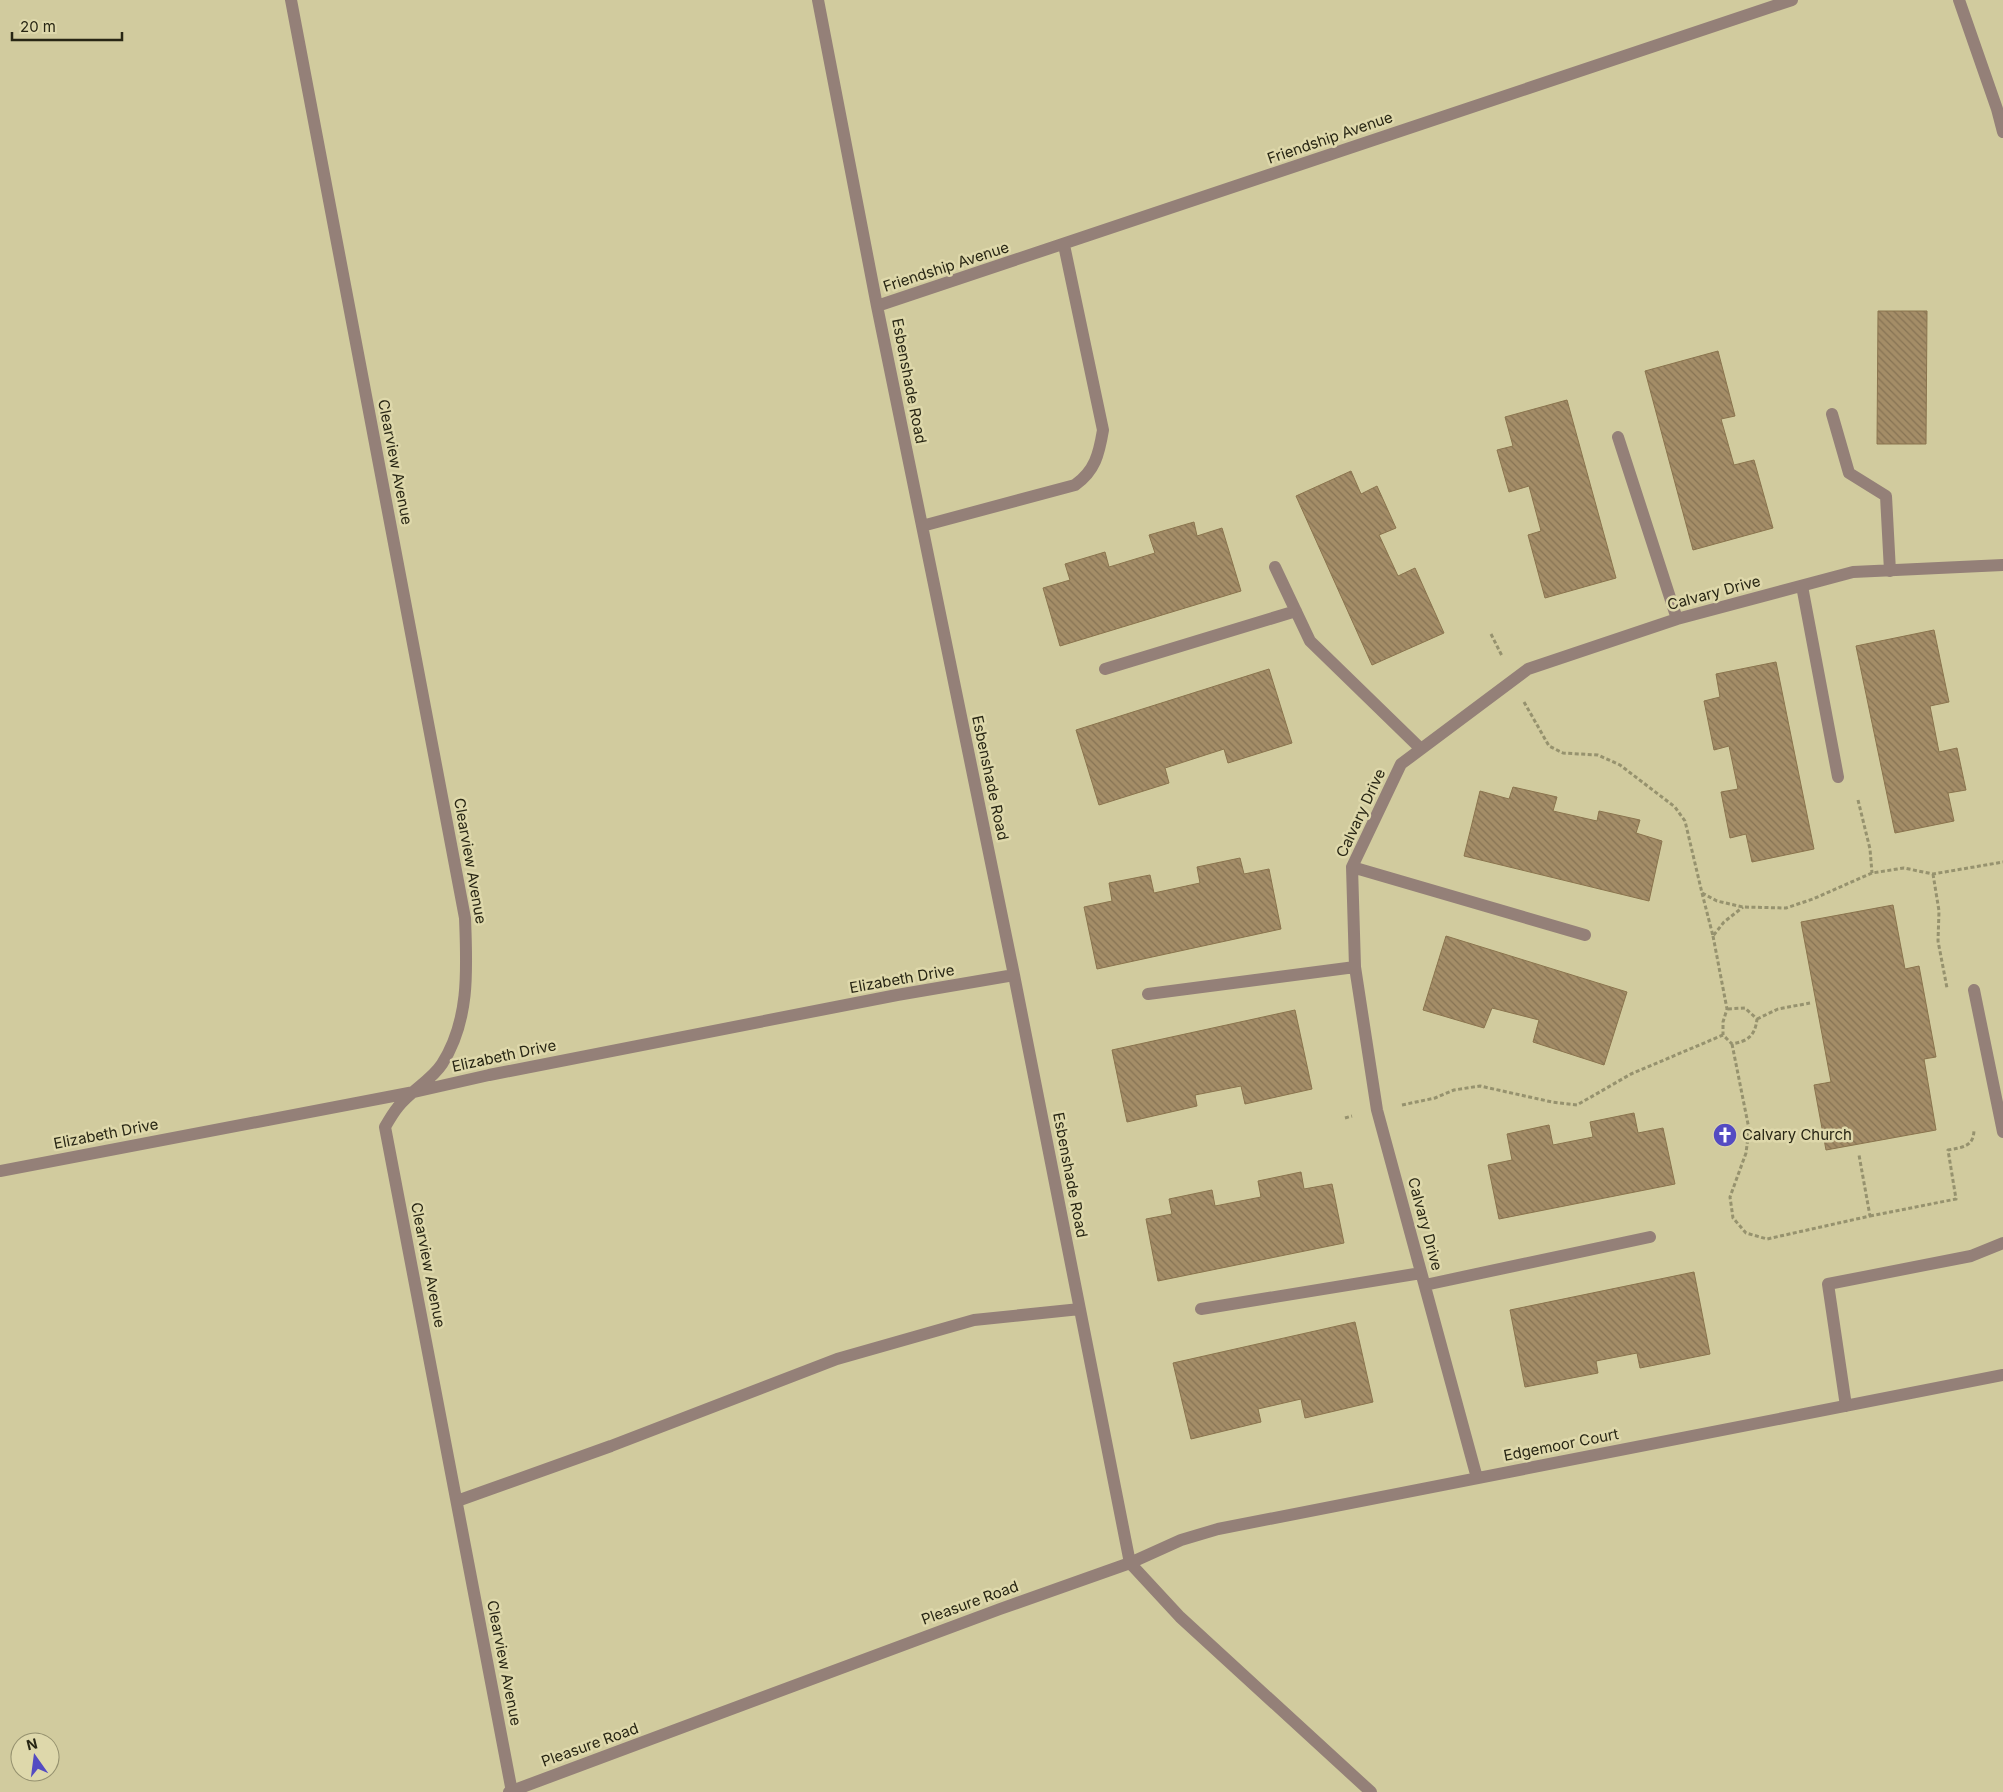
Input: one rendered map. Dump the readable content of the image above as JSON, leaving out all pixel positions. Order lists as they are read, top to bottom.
{
  "streets": {
    "street": [
      "Friendship Avenue",
      "Esbenshade Road",
      "Clearview Avenue",
      "Calvary Drive",
      "Elizabeth Drive",
      "Edgemoor Court",
      "Pleasure Road"
    ]
  },
  "crossings": [
    ["Friendship Avenue", "Esbenshade Road"],
    ["Esbenshade Road", "Elizabeth Drive"],
    ["Esbenshade Road", "Edgemoor Court"],
    ["Esbenshade Road", "Pleasure Road"],
    ["Clearview Avenue", "Elizabeth Drive"],
    ["Clearview Avenue", "Pleasure Road"],
    ["Calvary Drive", "Edgemoor Court"],
    ["Edgemoor Court", "Pleasure Road"]
  ],
  "places": {
    "church": ["Calvary Church"]
  },
  "scale_bar": "20 m",
  "north": "top"
}
